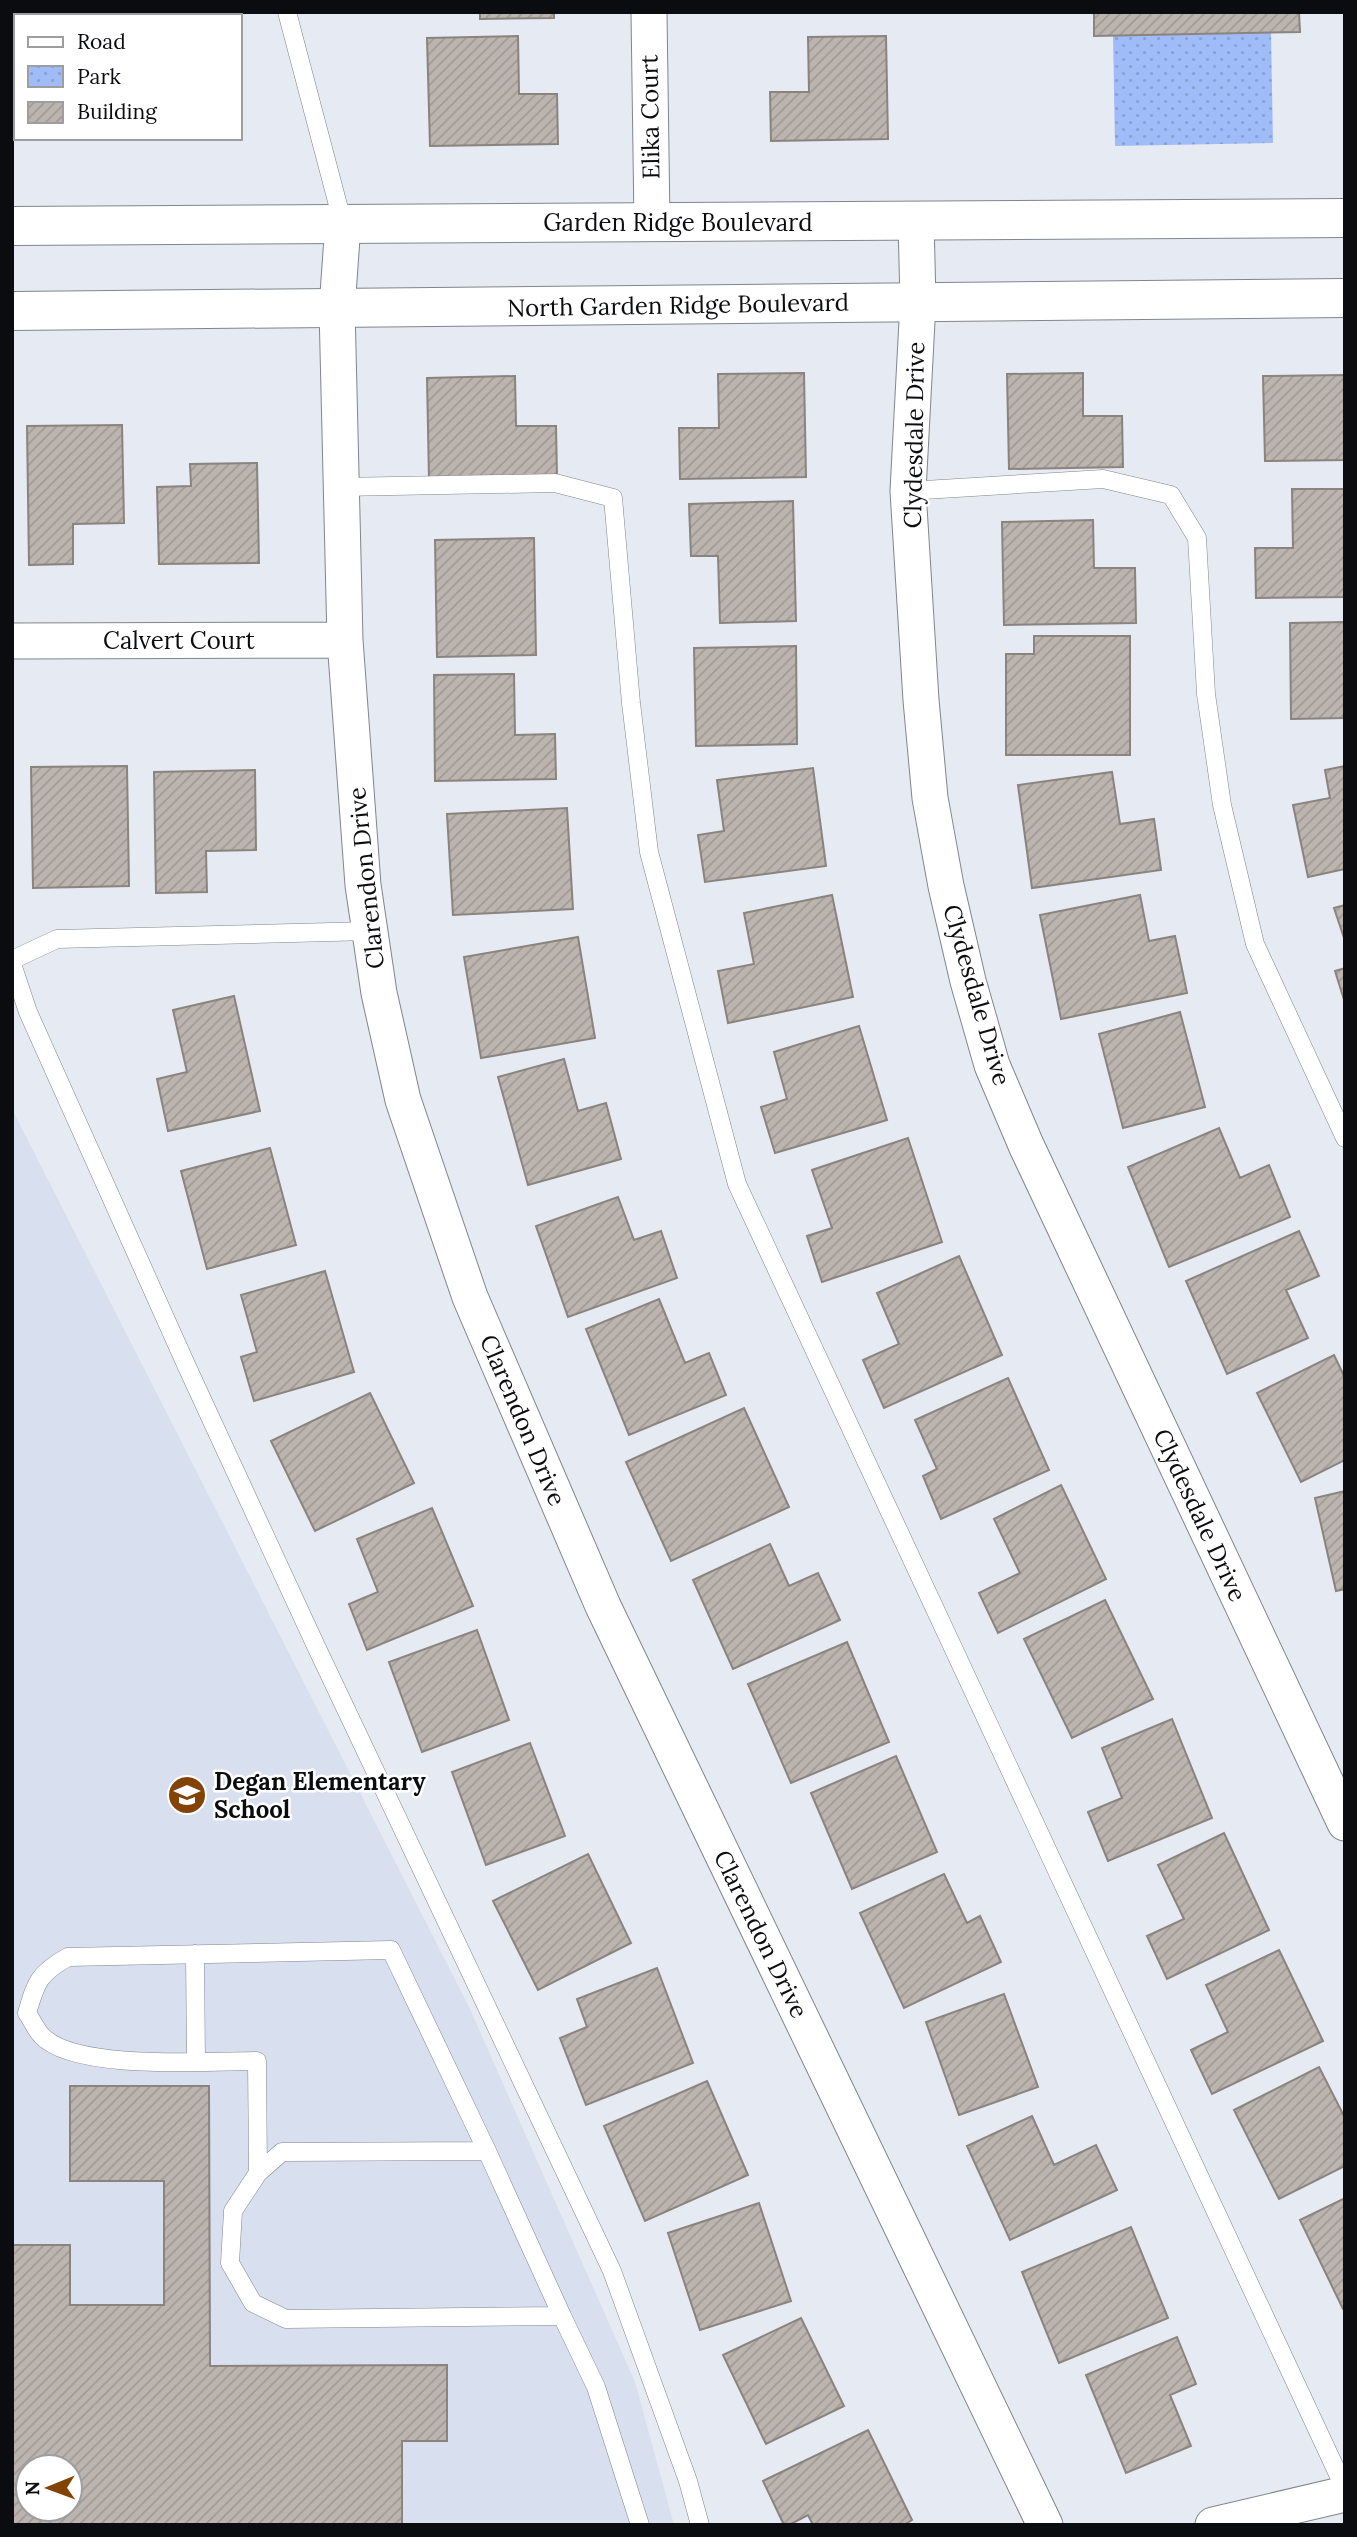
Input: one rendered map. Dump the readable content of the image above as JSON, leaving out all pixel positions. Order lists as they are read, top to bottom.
{
  "streets": {
    "main road": ["Garden Ridge Boulevard", "North Garden Ridge Boulevard"],
    "street": [
      "Elika Court",
      "Clydesdale Drive",
      "Calvert Court",
      "Clarendon Drive"
    ]
  },
  "crossings": [
    ["Elika Court", "Garden Ridge Boulevard"],
    ["Garden Ridge Boulevard", "Clydesdale Drive"],
    ["Garden Ridge Boulevard", "Clarendon Drive"],
    ["North Garden Ridge Boulevard", "Clydesdale Drive"],
    ["North Garden Ridge Boulevard", "Clarendon Drive"],
    ["Calvert Court", "Clarendon Drive"]
  ],
  "places": {
    "school or university": ["Degan Elementary School"]
  },
  "legend": ["Road", "Park", "Building"],
  "north": "left"
}
